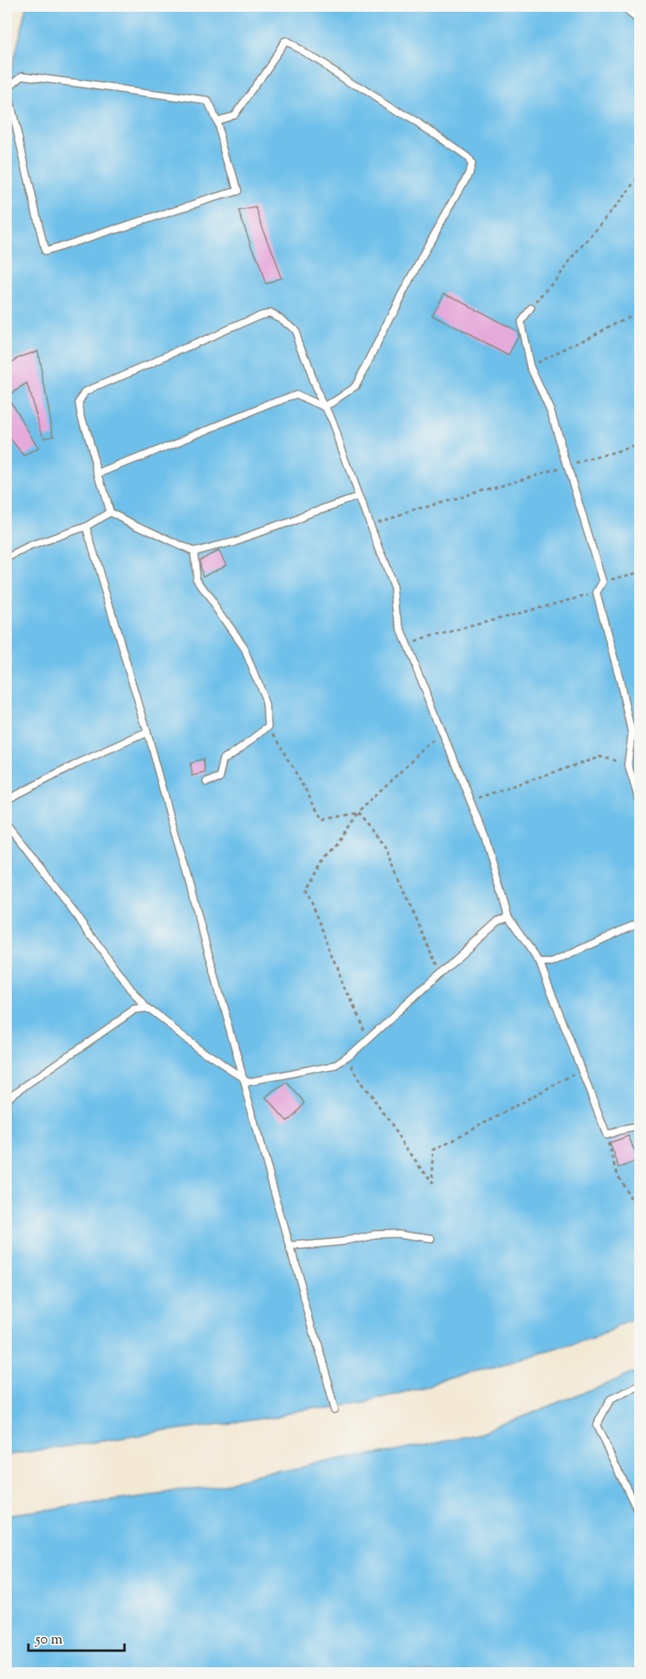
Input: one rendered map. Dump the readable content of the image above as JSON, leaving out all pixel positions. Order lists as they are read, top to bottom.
{
  "scale_bar": "50 m"
}
